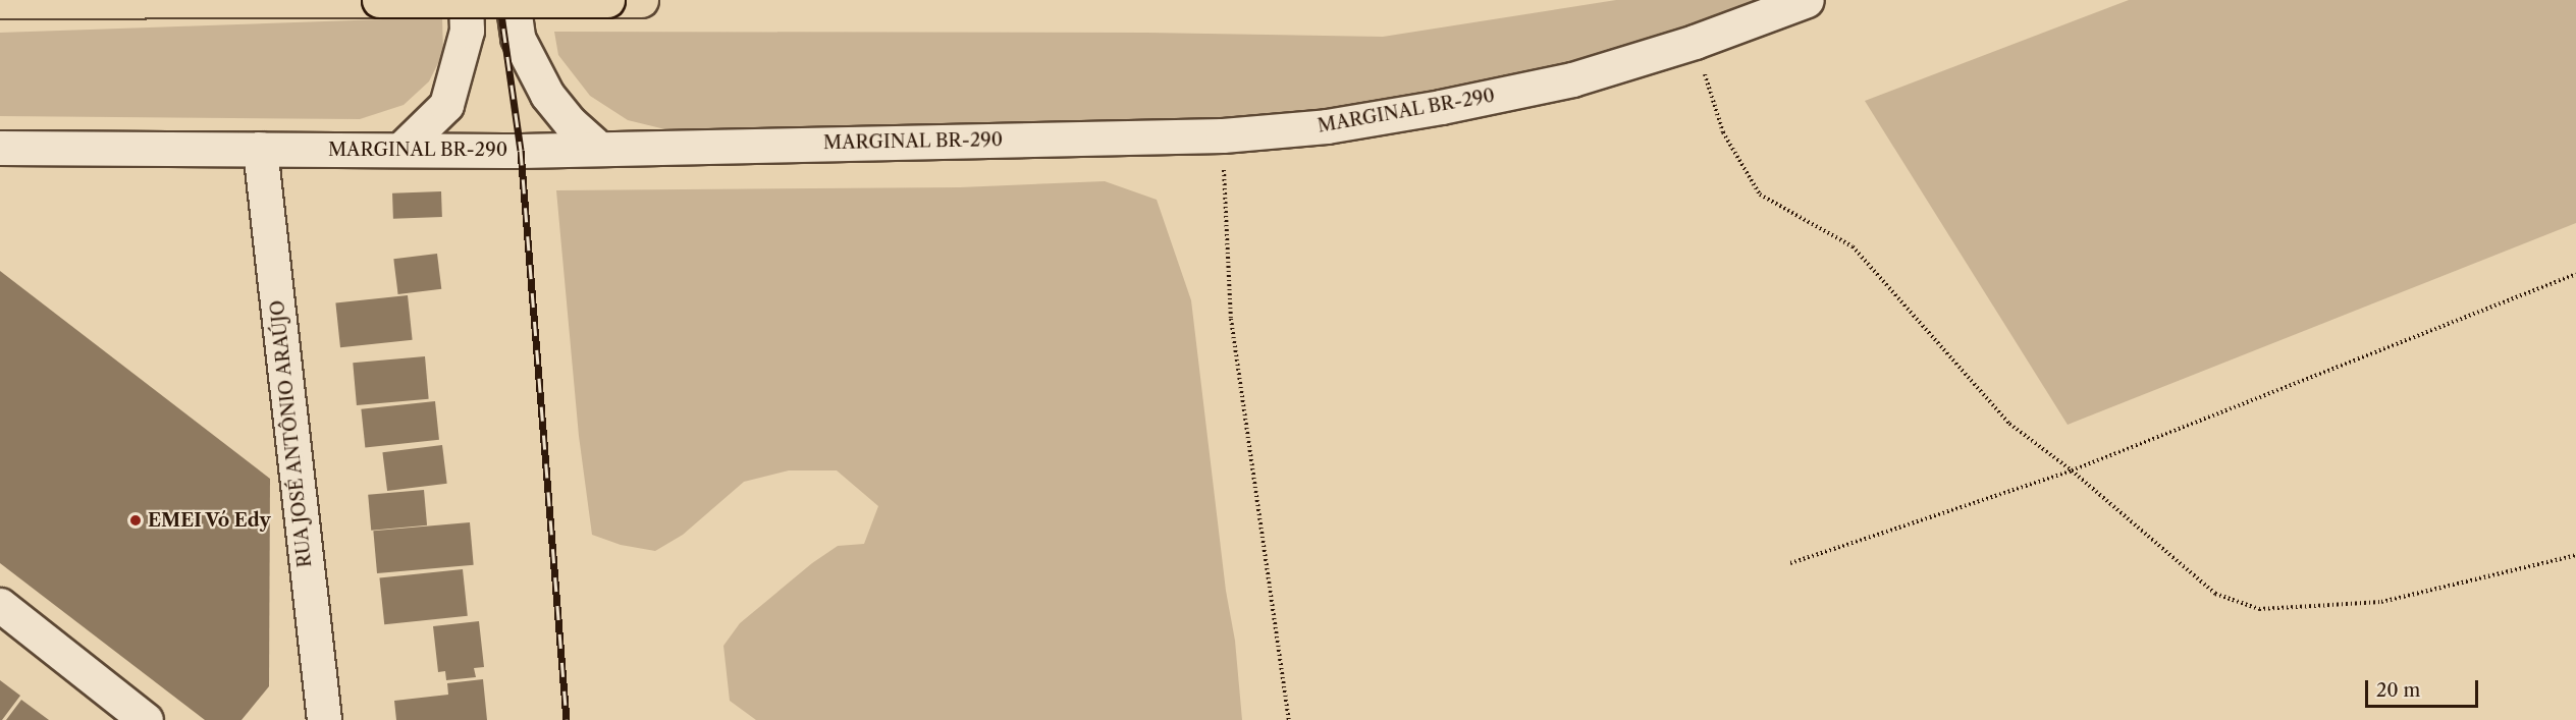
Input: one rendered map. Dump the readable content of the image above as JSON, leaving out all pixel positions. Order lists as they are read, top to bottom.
{
  "streets": {
    "main road": ["MARGINAL BR-290", "RUA JOSÉ ANTÔNIO ARAÚJO"]
  },
  "crossings": [
    ["MARGINAL BR-290", "RUA JOSÉ ANTÔNIO ARAÚJO"]
  ],
  "places": ["EMEI Vó Edy"],
  "scale_bar": "20 m"
}
